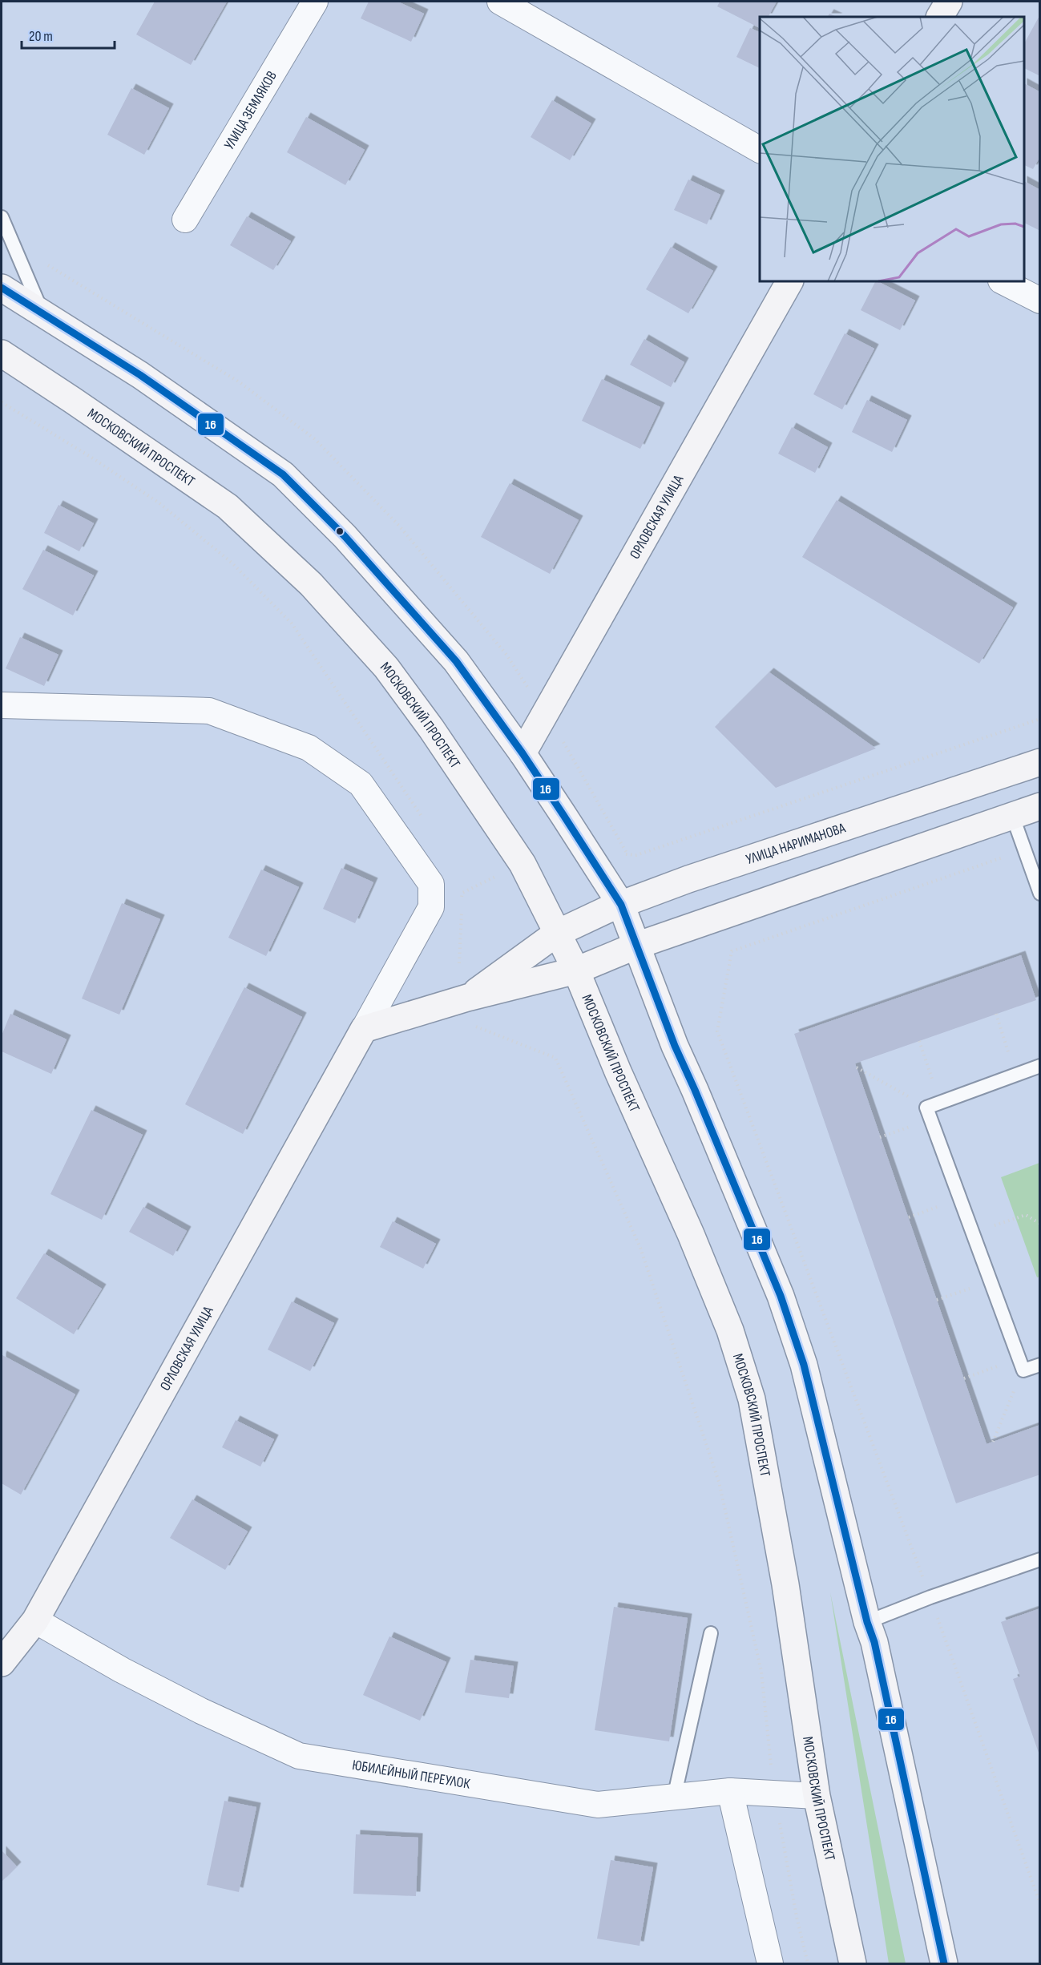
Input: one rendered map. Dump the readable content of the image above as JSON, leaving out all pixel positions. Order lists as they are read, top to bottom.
{
  "streets": {
    "main road": ["МОСКОВСКИЙ ПРОСПЕКТ", "ОРЛОВСКАЯ УЛИЦА", "УЛИЦА НАРИМАНОВА"],
    "street": ["УЛИЦА ЗЕМЛЯКОВ", "ЮБИЛЕЙНЫЙ ПЕРЕУЛОК"]
  },
  "crossings": [
    ["МОСКОВСКИЙ ПРОСПЕКТ", "УЛИЦА НАРИМАНОВА"],
    ["МОСКОВСКИЙ ПРОСПЕКТ", "ЮБИЛЕЙНЫЙ ПЕРЕУЛОК"],
    ["ОРЛОВСКАЯ УЛИЦА", "ЮБИЛЕЙНЫЙ ПЕРЕУЛОК"]
  ],
  "lines": ["transit line 16"],
  "scale_bar": "20 m"
}
